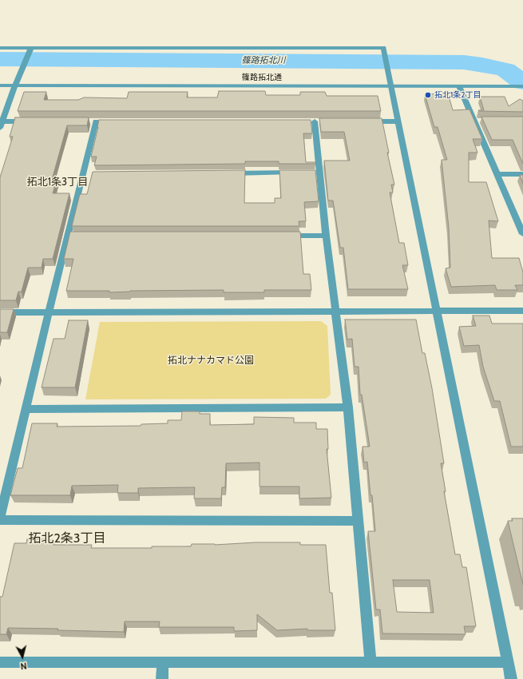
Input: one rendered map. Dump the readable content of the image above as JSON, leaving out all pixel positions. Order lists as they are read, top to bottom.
{
  "streets": {
    "street": ["篠路拓北通"]
  },
  "districts": ["拓北1条3丁目", "拓北2条3丁目"],
  "water": ["篠路拓北川"],
  "parks": ["拓北ナナカマド公園"],
  "places": ["拓北1条2丁目"],
  "north": "bottom"
}
